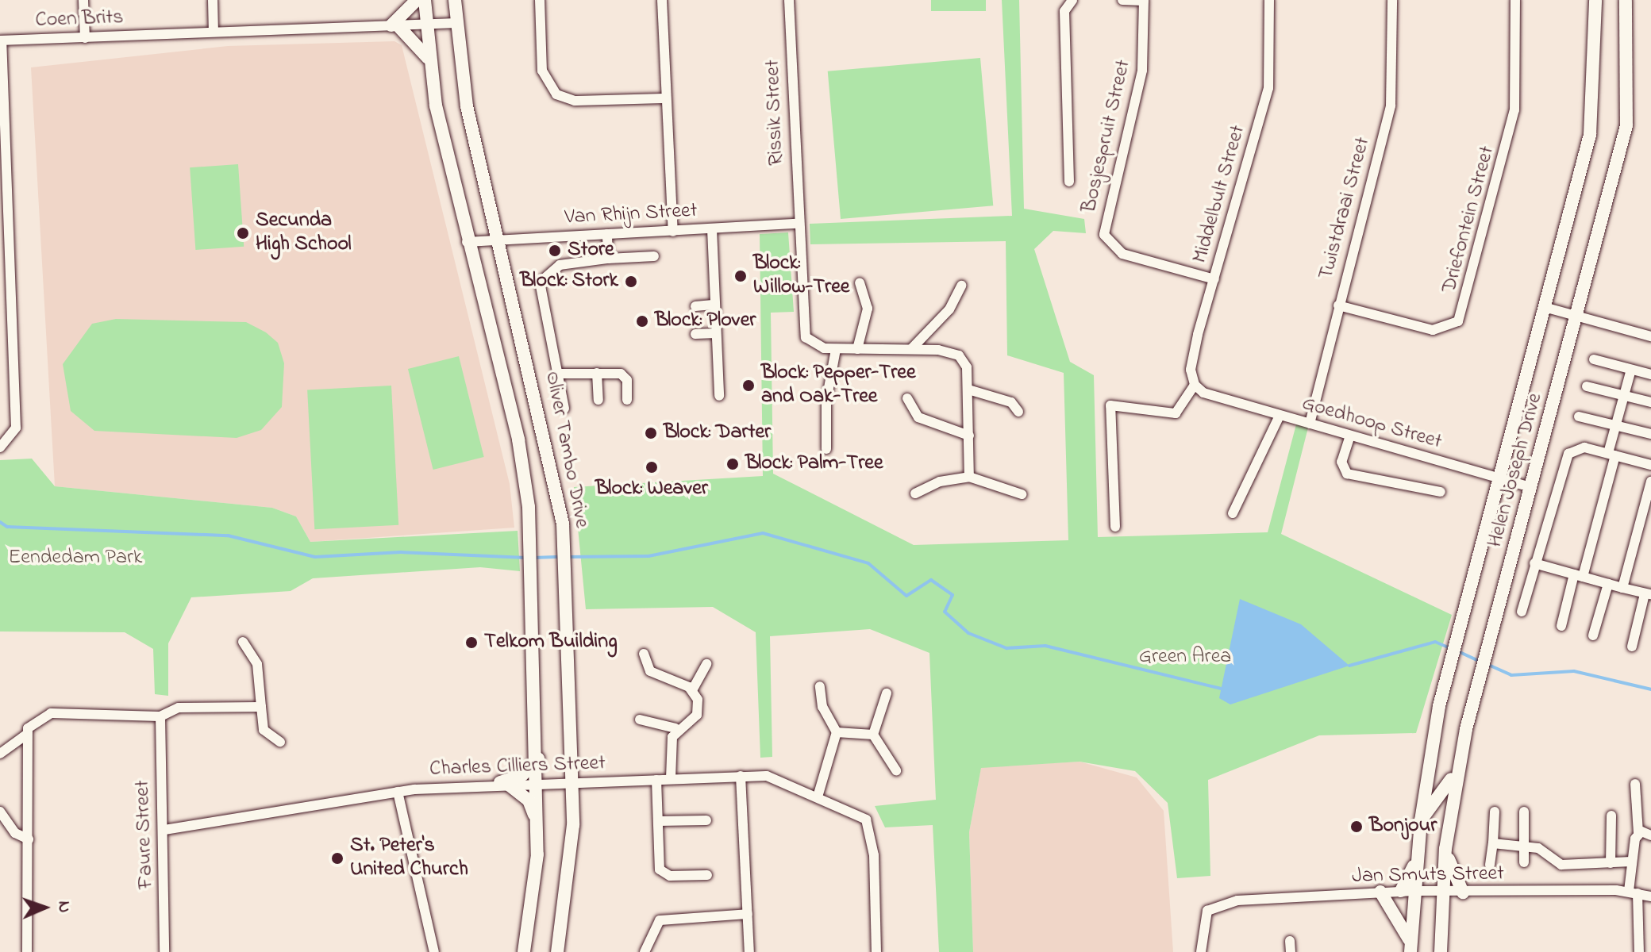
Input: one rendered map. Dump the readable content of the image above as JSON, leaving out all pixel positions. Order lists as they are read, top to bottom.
{
  "streets": {
    "street": [
      "Coen Brits",
      "Rissik Street",
      "Bosjespruit Street",
      "Middelbult Street",
      "Twistdraai Street",
      "Van Rhijn Street",
      "Driefontein Street",
      "Goedhoop Street",
      "Oliver Tambo Drive",
      "Helen Joseph Drive",
      "Charles Cilliers Street",
      "Faure Street",
      "Jan Smuts Street"
    ]
  },
  "crossings": [
    ["Coen Brits", "Oliver Tambo Drive"],
    ["Rissik Street", "Van Rhijn Street"],
    ["Bosjespruit Street", "Middelbult Street"],
    ["Middelbult Street", "Goedhoop Street"],
    ["Twistdraai Street", "Driefontein Street"],
    ["Twistdraai Street", "Goedhoop Street"],
    ["Van Rhijn Street", "Oliver Tambo Drive"],
    ["Goedhoop Street", "Helen Joseph Drive"],
    ["Oliver Tambo Drive", "Charles Cilliers Street"],
    ["Helen Joseph Drive", "Jan Smuts Street"],
    ["Charles Cilliers Street", "Faure Street"]
  ],
  "parks": ["Eendedam Park", "Green Area"],
  "places": [
    "Secunda High School",
    "Store",
    "Block: Willow-Tree",
    "Block: Stork",
    "Block: Plover",
    "Block: Pepper-Tree and Oak-Tree",
    "Block: Darter",
    "Block: Palm-Tree",
    "Block: Weaver",
    "Telkom Building",
    "Bonjour",
    "St. Peter's United Church"
  ],
  "north": "right"
}
